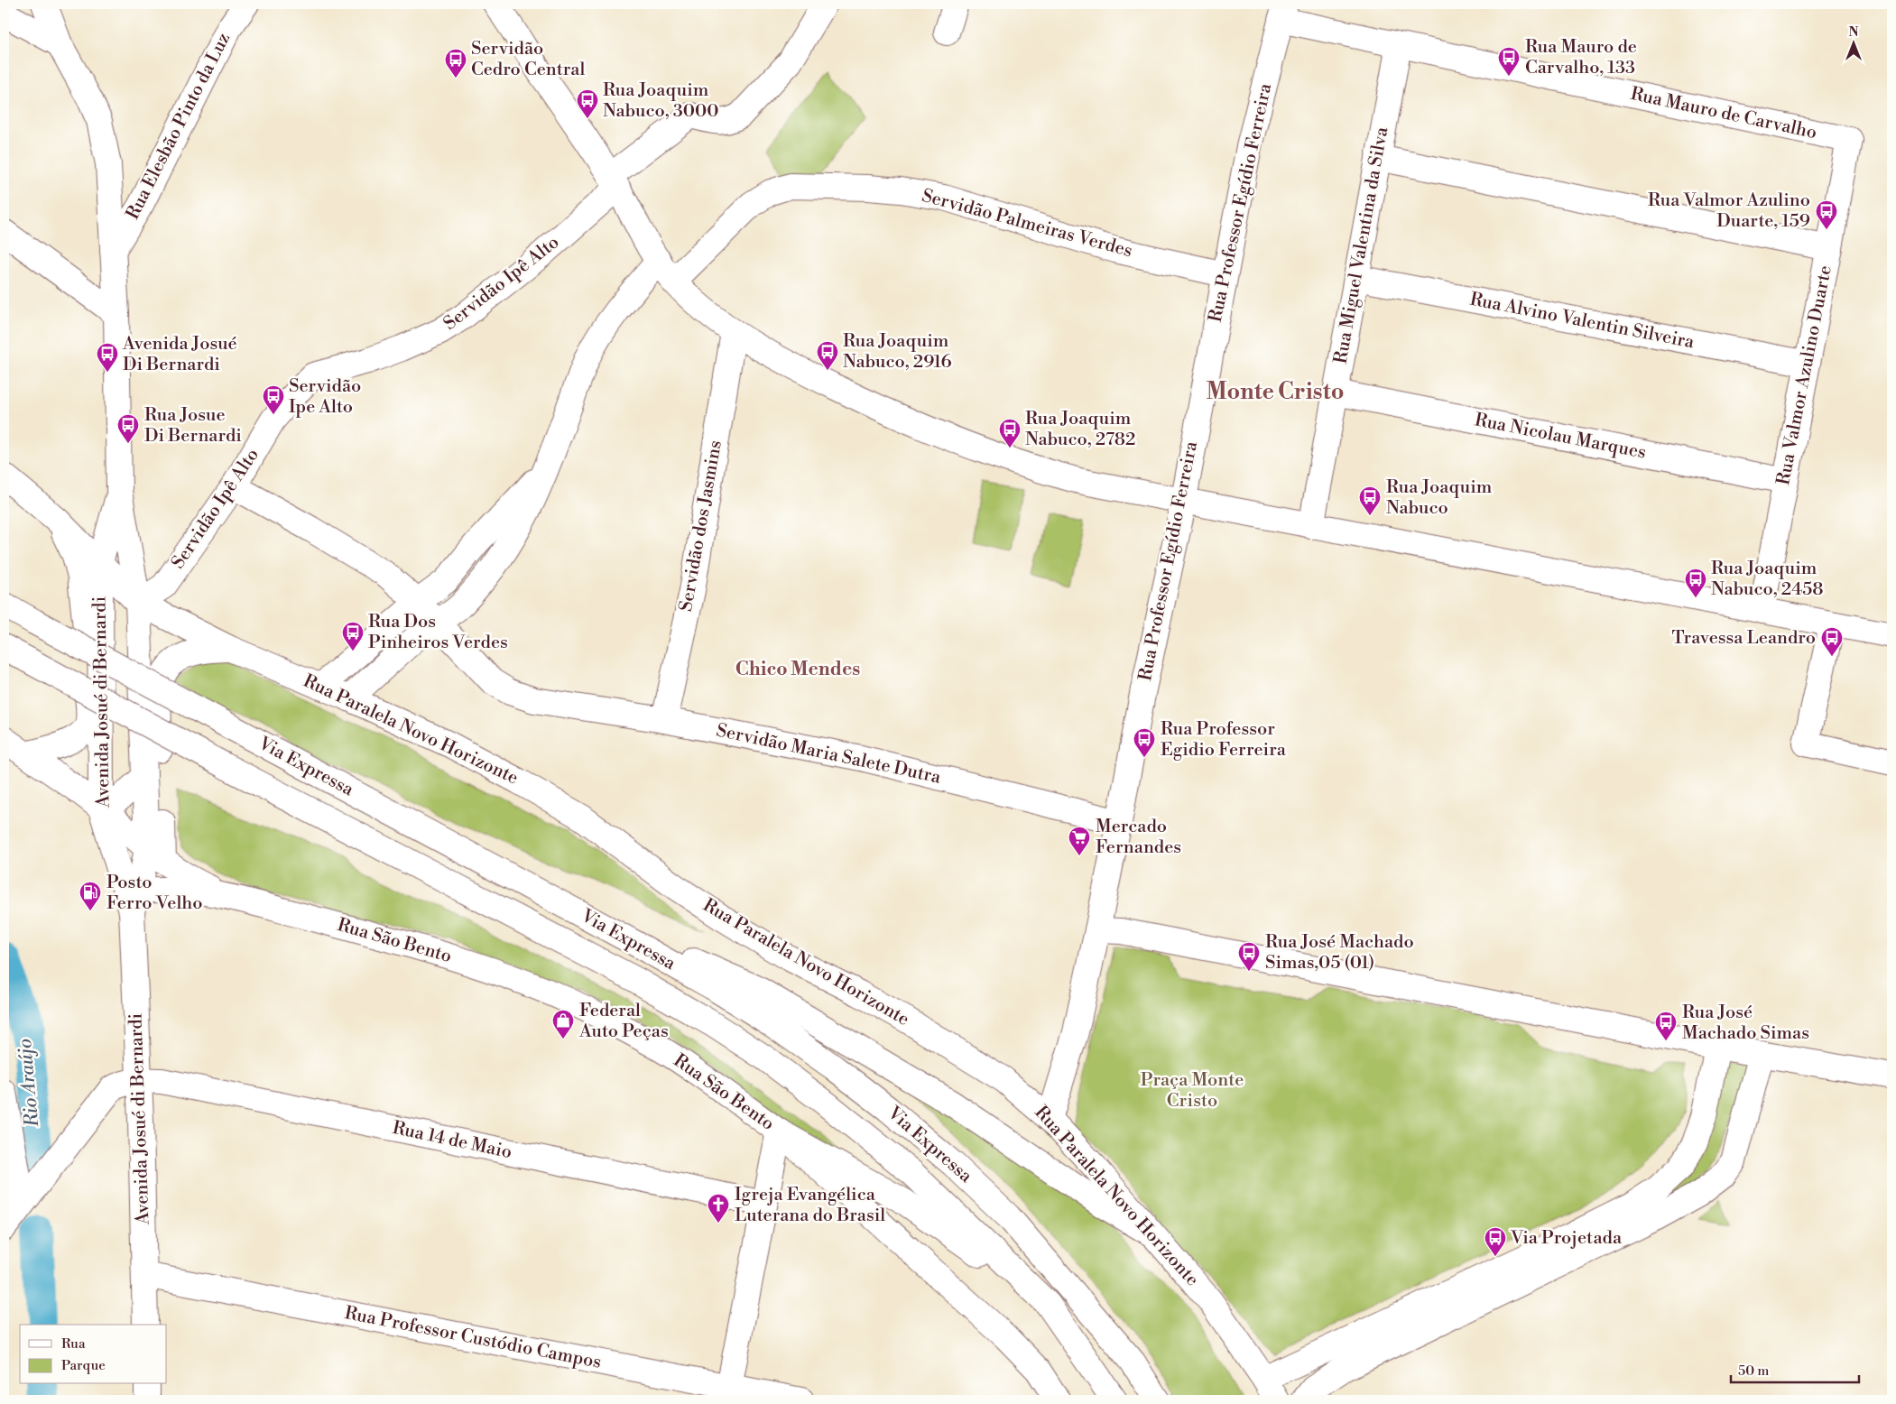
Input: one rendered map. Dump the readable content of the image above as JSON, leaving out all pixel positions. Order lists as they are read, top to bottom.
{
  "streets": {
    "main road": [
      "Rua Mauro de Carvalho",
      "Rua Elesbão Pinto da Luz",
      "Rua Professor Egídio Ferreira",
      "Servidão Palmeiras Verdes",
      "Rua Miguel Valentina da Silva",
      "Servidão Ipê Alto",
      "Rua Alvino Valentin Silveira",
      "Rua Valmor Azulino Duarte",
      "Rua Nicolau Marques",
      "Servidão dos Jasmins",
      "Avenida Josué di Bernardi",
      "Rua Paralela Novo Horizonte",
      "Servidão Maria Salete Dutra",
      "Via Expressa",
      "Rua São Bento",
      "Rua 14 de Maio",
      "Rua Professor Custódio Campos"
    ]
  },
  "crossings": [
    ["Rua Mauro de Carvalho", "Rua Professor Egídio Ferreira"],
    ["Rua Mauro de Carvalho", "Rua Miguel Valentina da Silva"],
    ["Rua Mauro de Carvalho", "Rua Valmor Azulino Duarte"],
    ["Rua Elesbão Pinto da Luz", "Avenida Josué di Bernardi"],
    ["Rua Professor Egídio Ferreira", "Servidão Palmeiras Verdes"],
    ["Rua Professor Egídio Ferreira", "Rua Paralela Novo Horizonte"],
    ["Rua Professor Egídio Ferreira", "Servidão Maria Salete Dutra"],
    ["Rua Miguel Valentina da Silva", "Rua Alvino Valentin Silveira"],
    ["Rua Miguel Valentina da Silva", "Rua Nicolau Marques"],
    ["Servidão Ipê Alto", "Avenida Josué di Bernardi"],
    ["Servidão Ipê Alto", "Rua Paralela Novo Horizonte"],
    ["Servidão Ipê Alto", "Servidão Maria Salete Dutra"],
    ["Rua Alvino Valentin Silveira", "Rua Valmor Azulino Duarte"],
    ["Rua Valmor Azulino Duarte", "Rua Nicolau Marques"],
    ["Servidão dos Jasmins", "Servidão Maria Salete Dutra"],
    ["Avenida Josué di Bernardi", "Rua Paralela Novo Horizonte"],
    ["Avenida Josué di Bernardi", "Rua São Bento"],
    ["Avenida Josué di Bernardi", "Rua 14 de Maio"],
    ["Avenida Josué di Bernardi", "Rua Professor Custódio Campos"]
  ],
  "districts": ["Monte Cristo", "Chico Mendes"],
  "water": ["Rio Araújo"],
  "parks": ["Praça Monte Cristo"],
  "places": {
    "bus stop": [
      "Rua Mauro de Carvalho, 133",
      "Servidão Cedro Central",
      "Rua Joaquim Nabuco, 3000",
      "Rua Valmor Azulino Duarte, 159",
      "Rua Joaquim Nabuco, 2916",
      "Avenida Josué Di Bernardi",
      "Servidão Ipe Alto",
      "Rua Josue Di Bernardi",
      "Rua Joaquim Nabuco, 2782",
      "Rua Joaquim Nabuco",
      "Rua Joaquim Nabuco, 2458",
      "Rua Dos Pinheiros Verdes",
      "Travessa Leandro",
      "Rua Professor Egidio Ferreira",
      "Rua José Machado Simas,05 (01)",
      "Rua José Machado Simas",
      "Via Projetada"
    ],
    "supermarket": ["Mercado Fernandes"],
    "fuel station": ["Posto Ferro Velho"],
    "shop": ["Federal Auto Peças"],
    "church": ["Igreja Evangélica Luterana do Brasil"]
  },
  "legend": ["Rua", "Parque"],
  "scale_bar": "50 m",
  "north": "top"
}
